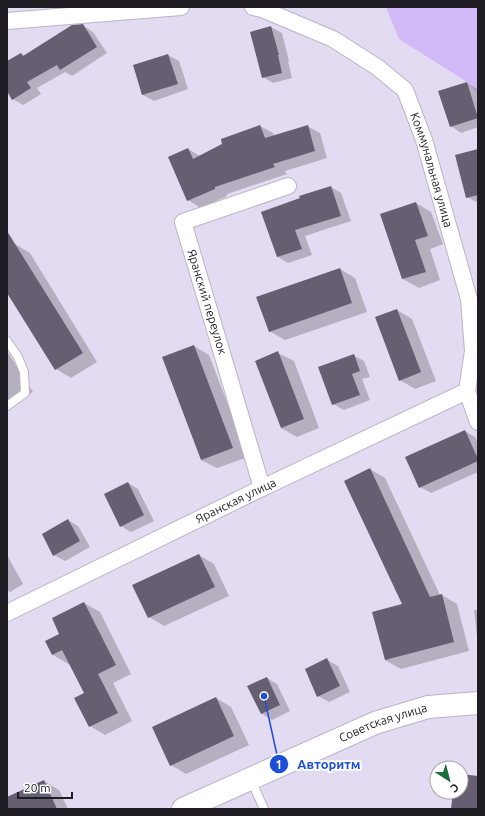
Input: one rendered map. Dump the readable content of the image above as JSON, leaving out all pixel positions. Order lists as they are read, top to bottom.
{
  "streets": {
    "main road": ["Советская улица"],
    "street": ["Коммунальная улица", "Яранский переулок", "Яранская улица"]
  },
  "crossings": [
    ["Коммунальная улица", "Яранская улица"],
    ["Яранский переулок", "Яранская улица"]
  ],
  "places": ["Авторитм"],
  "scale_bar": "20 m",
  "north": "bottom right"
}
